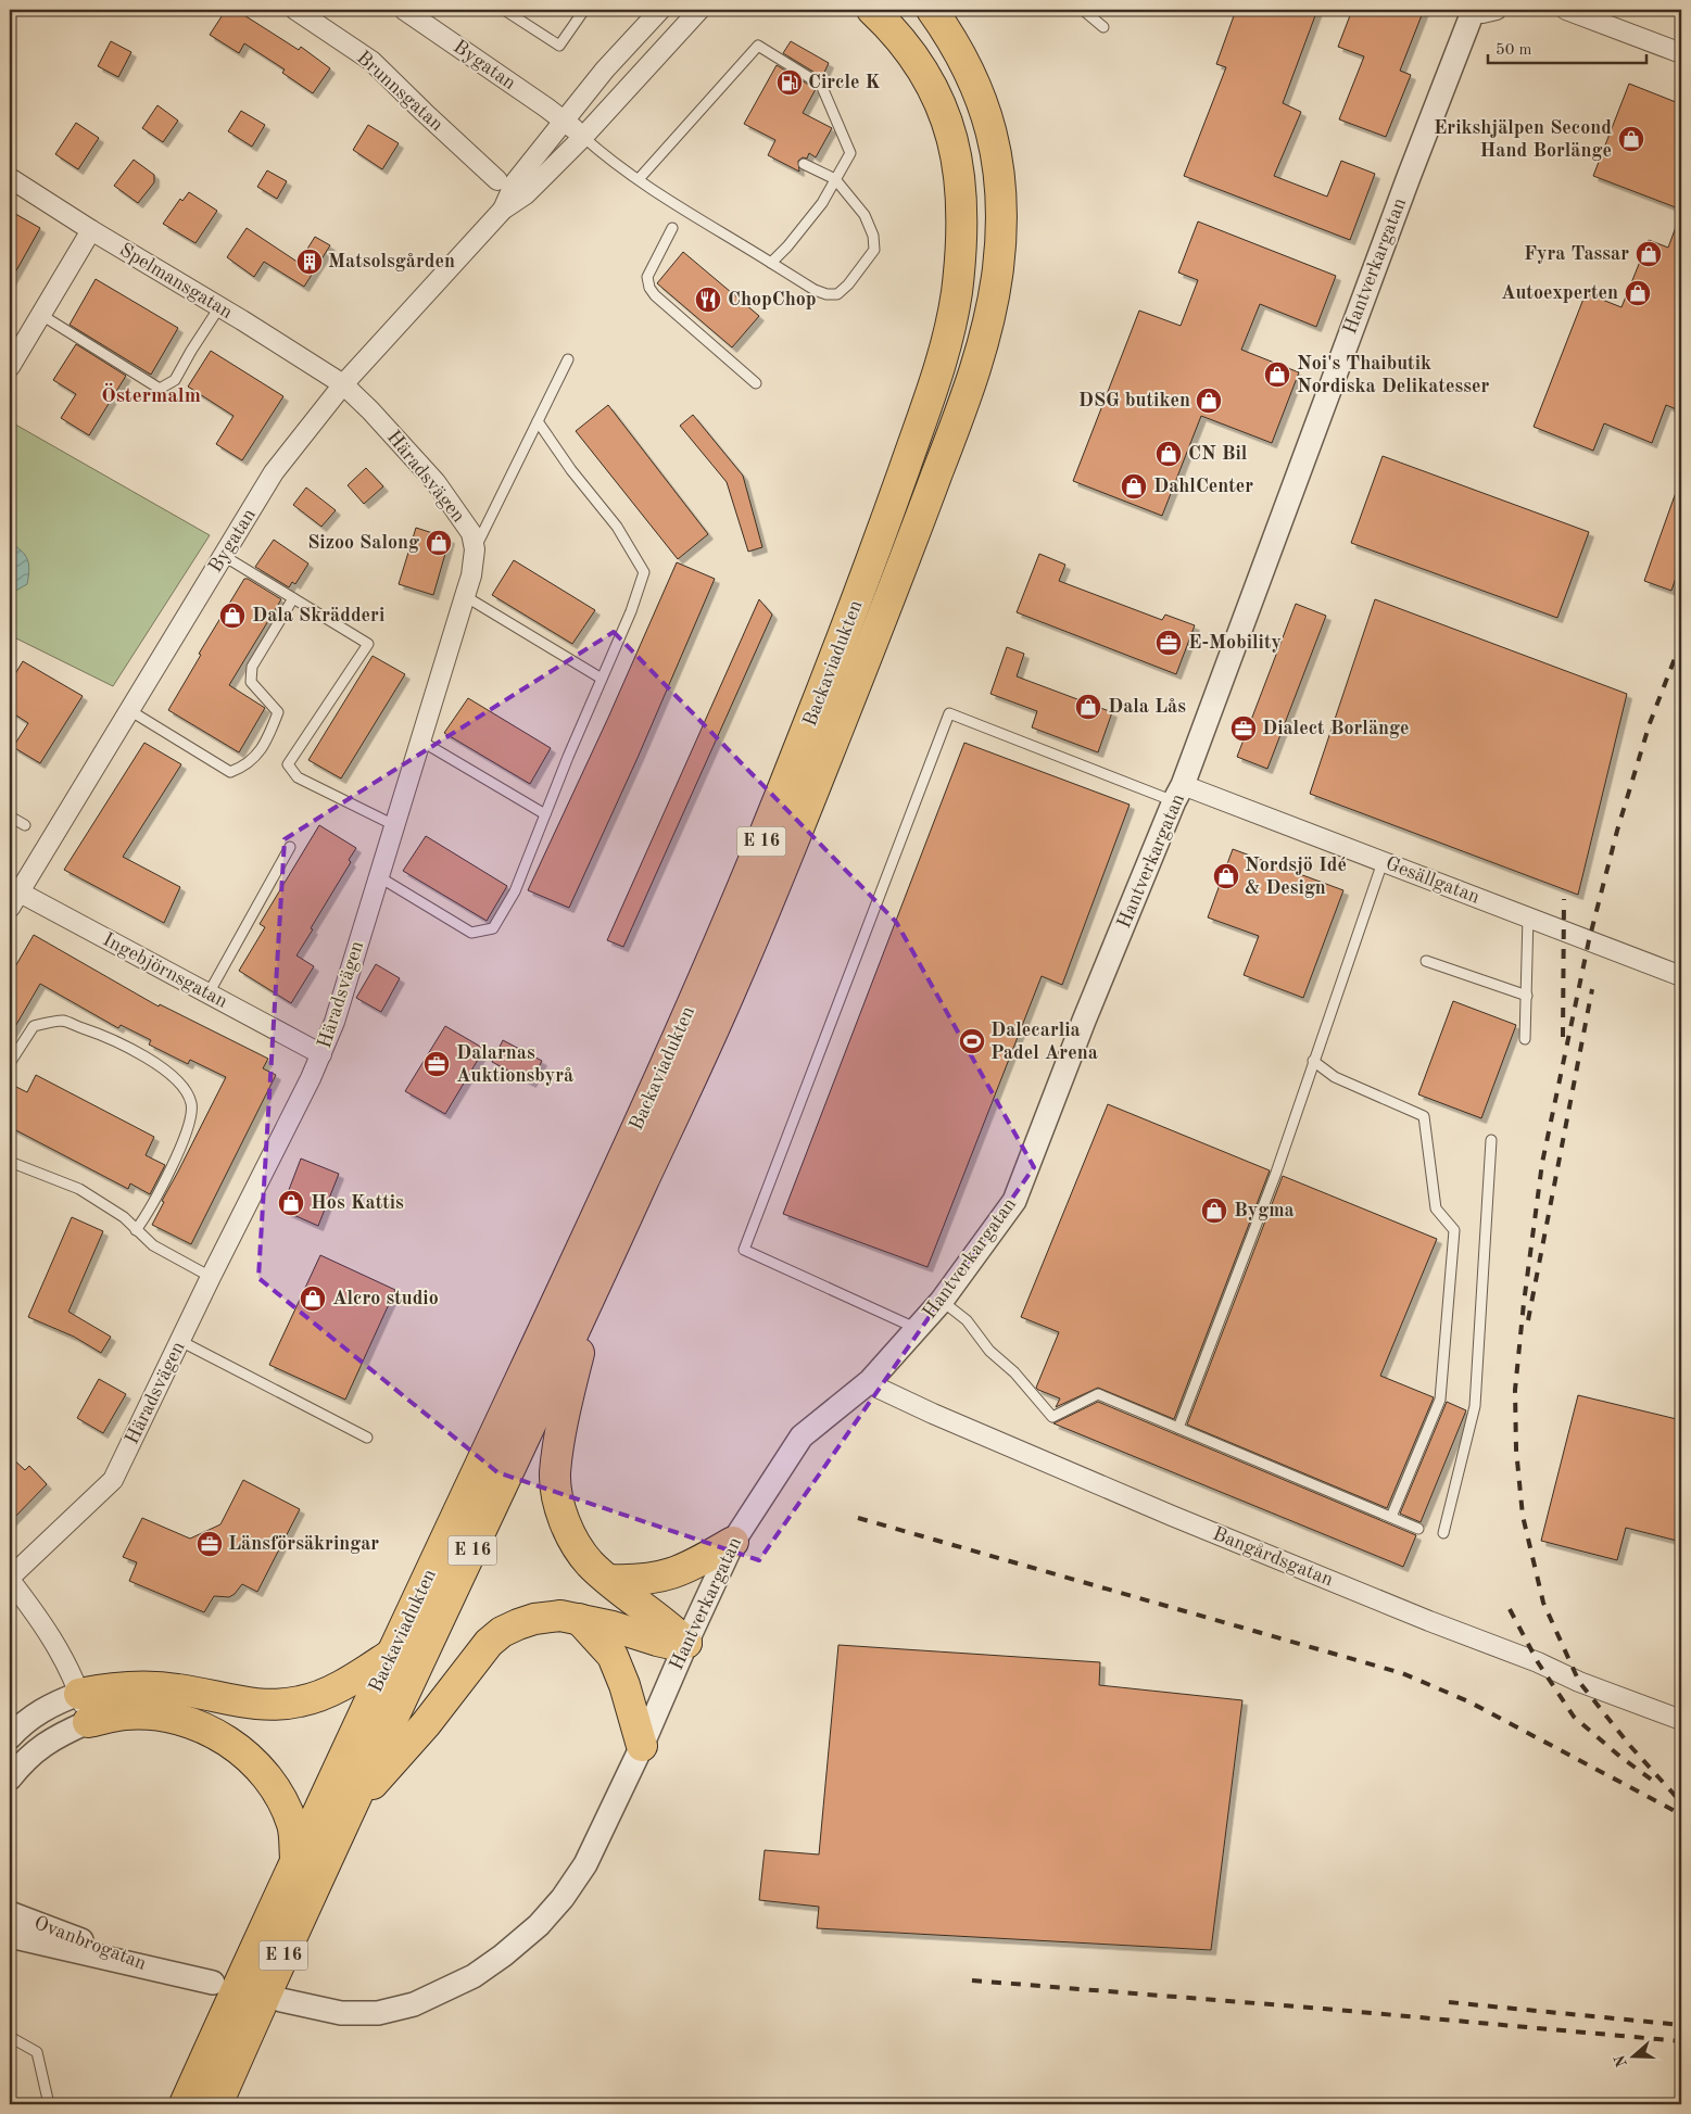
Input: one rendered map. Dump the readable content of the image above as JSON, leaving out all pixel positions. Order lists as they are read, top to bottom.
{
  "streets": {
    "highway": ["Backaviadukten", "E 16"],
    "street": [
      "Bygatan",
      "Brunnsgatan",
      "Hantverkargatan",
      "Spelmansgatan",
      "Häradsvägen",
      "Gesällgatan",
      "Ingebjörnsgatan",
      "Bangårdsgatan",
      "Ovanbrogatan"
    ]
  },
  "crossings": [
    ["Bygatan", "Spelmansgatan"],
    ["Bygatan", "Häradsvägen"],
    ["Bygatan", "Ingebjörnsgatan"],
    ["Hantverkargatan", "Gesällgatan"],
    ["Hantverkargatan", "Bangårdsgatan"],
    ["Spelmansgatan", "Häradsvägen"],
    ["Häradsvägen", "Ingebjörnsgatan"]
  ],
  "districts": ["Östermalm"],
  "places": {
    "fuel station": ["Circle K"],
    "shop": [
      "Erikshjälpen Second Hand Borlänge",
      "Fyra Tassar",
      "Autoexperten",
      "Noi's Thaibutik Nordiska Delikatesser",
      "DSG butiken",
      "CN Bil",
      "DahlCenter",
      "Sizoo Salong",
      "Dala Skrädderi",
      "Dala Lås",
      "Nordsjö Idé & Design",
      "Hos Kattis",
      "Bygma",
      "Alcro studio"
    ],
    "building": ["Matsolsgården"],
    "restaurant": ["ChopChop"],
    "office": [
      "E-Mobility",
      "Dialect Borlänge",
      "Dalarnas Auktionsbyrå",
      "Länsförsäkringar"
    ],
    "sports": ["Dalecarlia Padel Arena"]
  },
  "scale_bar": "50 m",
  "north": "left"
}
